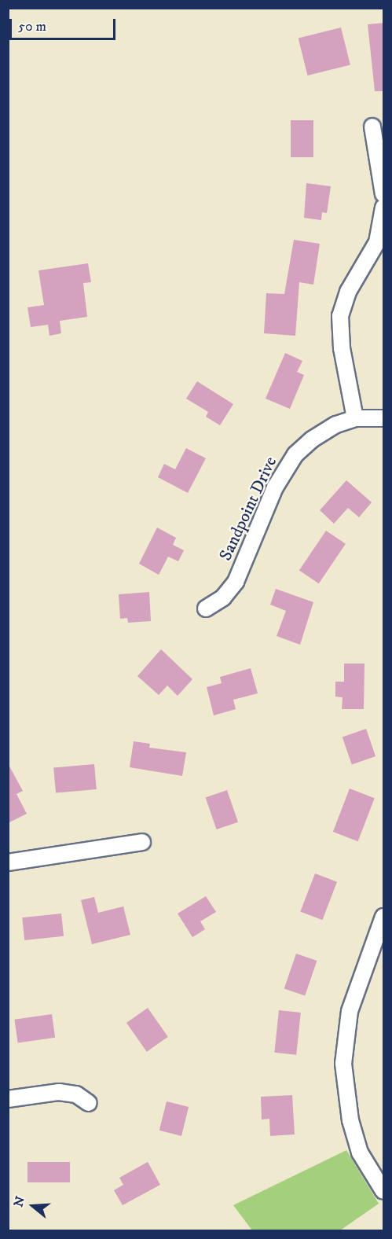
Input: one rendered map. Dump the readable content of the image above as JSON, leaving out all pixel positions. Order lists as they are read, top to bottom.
{
  "streets": {
    "street": ["Sandpoint Drive"]
  },
  "scale_bar": "50 m",
  "north": "left"
}
